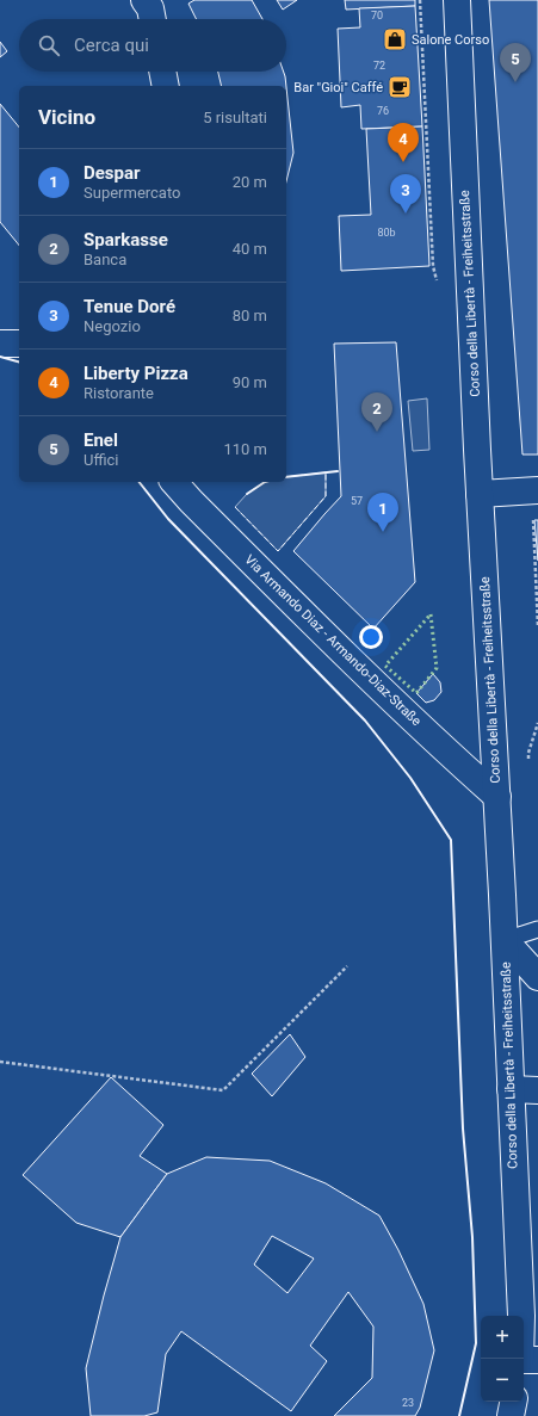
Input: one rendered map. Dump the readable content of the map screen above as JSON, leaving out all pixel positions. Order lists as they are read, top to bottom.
{
  "streets": {
    "main road": ["Corso della Libertà - Freiheitsstraße", "Via Armando Diaz - Armando-Diaz-Straße"]
  },
  "crossings": [
    ["Corso della Libertà - Freiheitsstraße", "Via Armando Diaz - Armando-Diaz-Straße"]
  ],
  "places": {
    "shop": ["Salone Corso"],
    "cafe": ["Bar \"Gioi\" Caffé"]
  },
  "house_numbers": [
    "70",
    "72",
    "76",
    "80b",
    "57",
    "23"
  ],
  "page": {
    "search": "Cerca qui",
    "pins": [
      "5",
      "4",
      "3",
      "2",
      "1"
    ],
    "heading": ["Vicino", "5 risultati"],
    "list": [
      {
        "mark": "1",
        "name": "Despar",
        "note": "Supermercato",
        "value": "20 m"
      },
      {
        "mark": "2",
        "name": "Sparkasse",
        "note": "Banca",
        "value": "40 m"
      },
      {
        "mark": "3",
        "name": "Tenue Doré",
        "note": "Negozio",
        "value": "80 m"
      },
      {
        "mark": "4",
        "name": "Liberty Pizza",
        "note": "Ristorante",
        "value": "90 m"
      },
      {
        "mark": "5",
        "name": "Enel",
        "note": "Uffici",
        "value": "110 m"
      }
    ],
    "map_buttons": ["+", "−"]
  }
}
